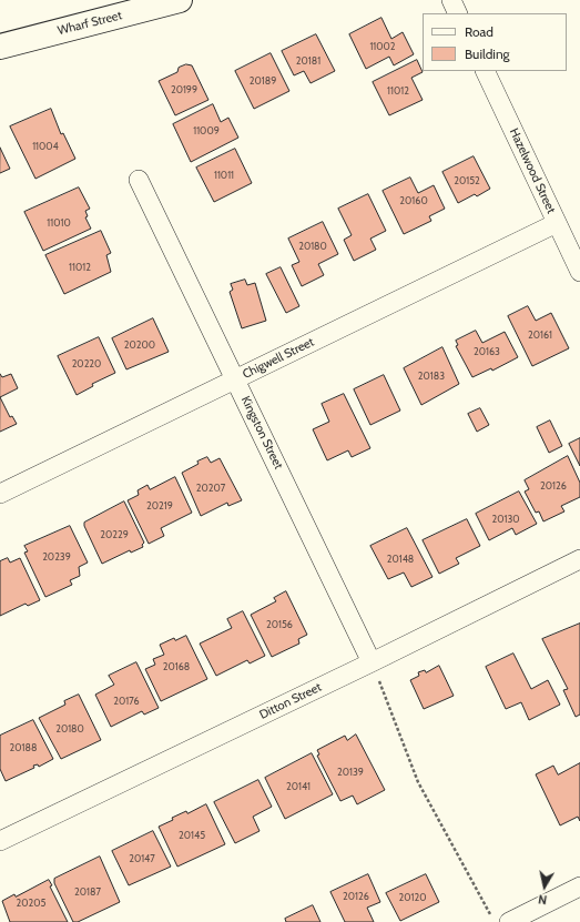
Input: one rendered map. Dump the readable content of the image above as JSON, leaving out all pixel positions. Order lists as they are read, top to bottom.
{
  "streets": {
    "street": [
      "Wharf Street",
      "Hazelwood Street",
      "Chigwell Street",
      "Kingston Street",
      "Ditton Street"
    ]
  },
  "crossings": [
    ["Hazelwood Street", "Chigwell Street"],
    ["Chigwell Street", "Kingston Street"],
    ["Kingston Street", "Ditton Street"]
  ],
  "house_numbers": [
    "11002",
    "20181",
    "20189",
    "20199",
    "11012",
    "11009",
    "11004",
    "11011",
    "20152",
    "20160",
    "11010",
    "20180",
    "11012",
    "20161",
    "20200",
    "20163",
    "20220",
    "20183",
    "20126",
    "20207",
    "20219",
    "20130",
    "20229",
    "20239",
    "20148",
    "20156",
    "20168",
    "20176",
    "20180",
    "20188",
    "20139",
    "20141",
    "20145",
    "20147",
    "20187",
    "20126",
    "20120",
    "20205"
  ],
  "legend": ["Road", "Building"],
  "north": "bottom"
}
